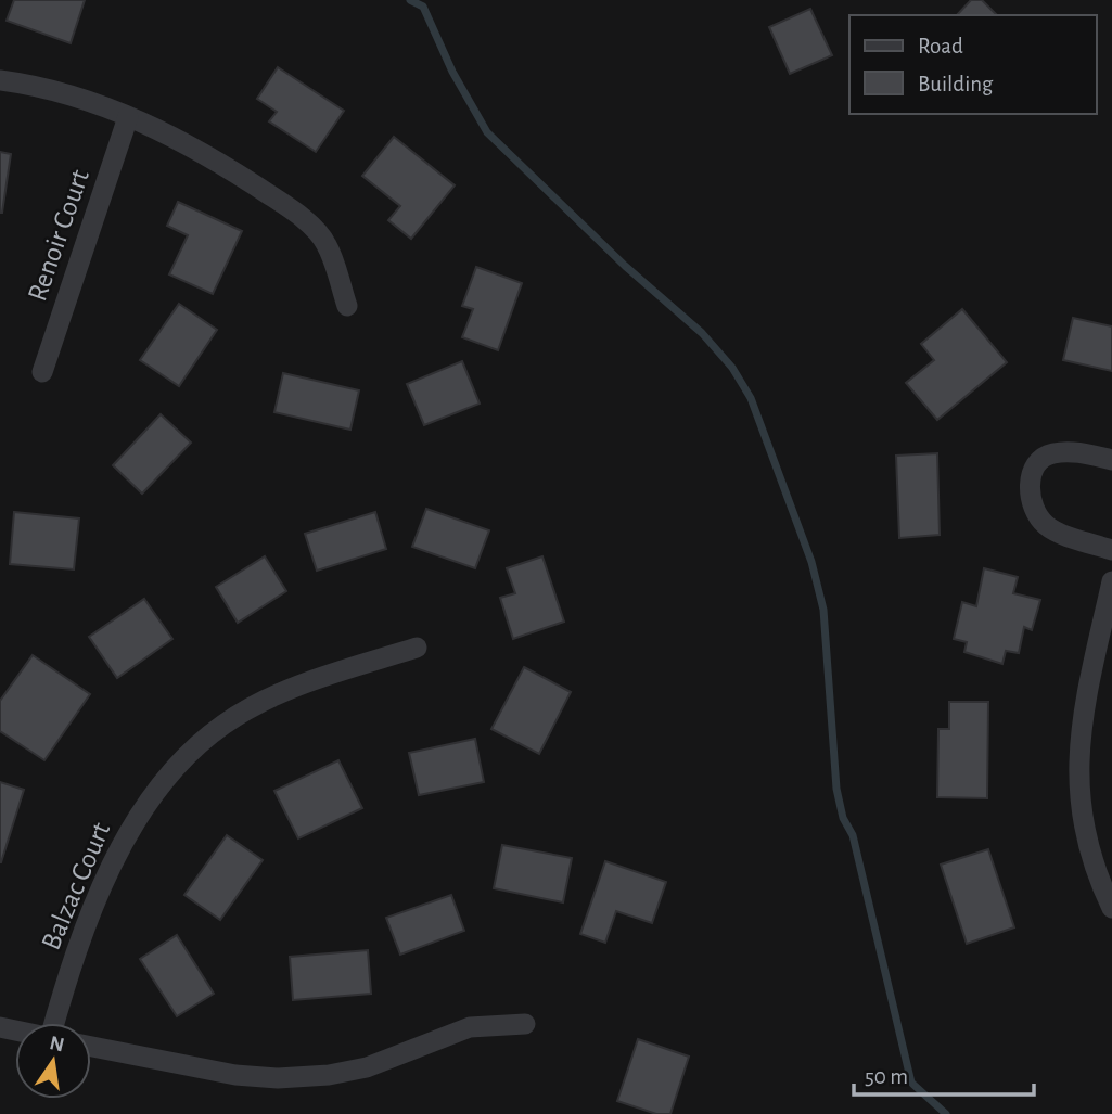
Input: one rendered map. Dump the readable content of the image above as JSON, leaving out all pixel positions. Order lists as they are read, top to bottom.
{
  "streets": {
    "street": ["Renoir Court", "Balzac Court"]
  },
  "legend": ["Road", "Building"],
  "scale_bar": "50 m",
  "north": "top"
}
